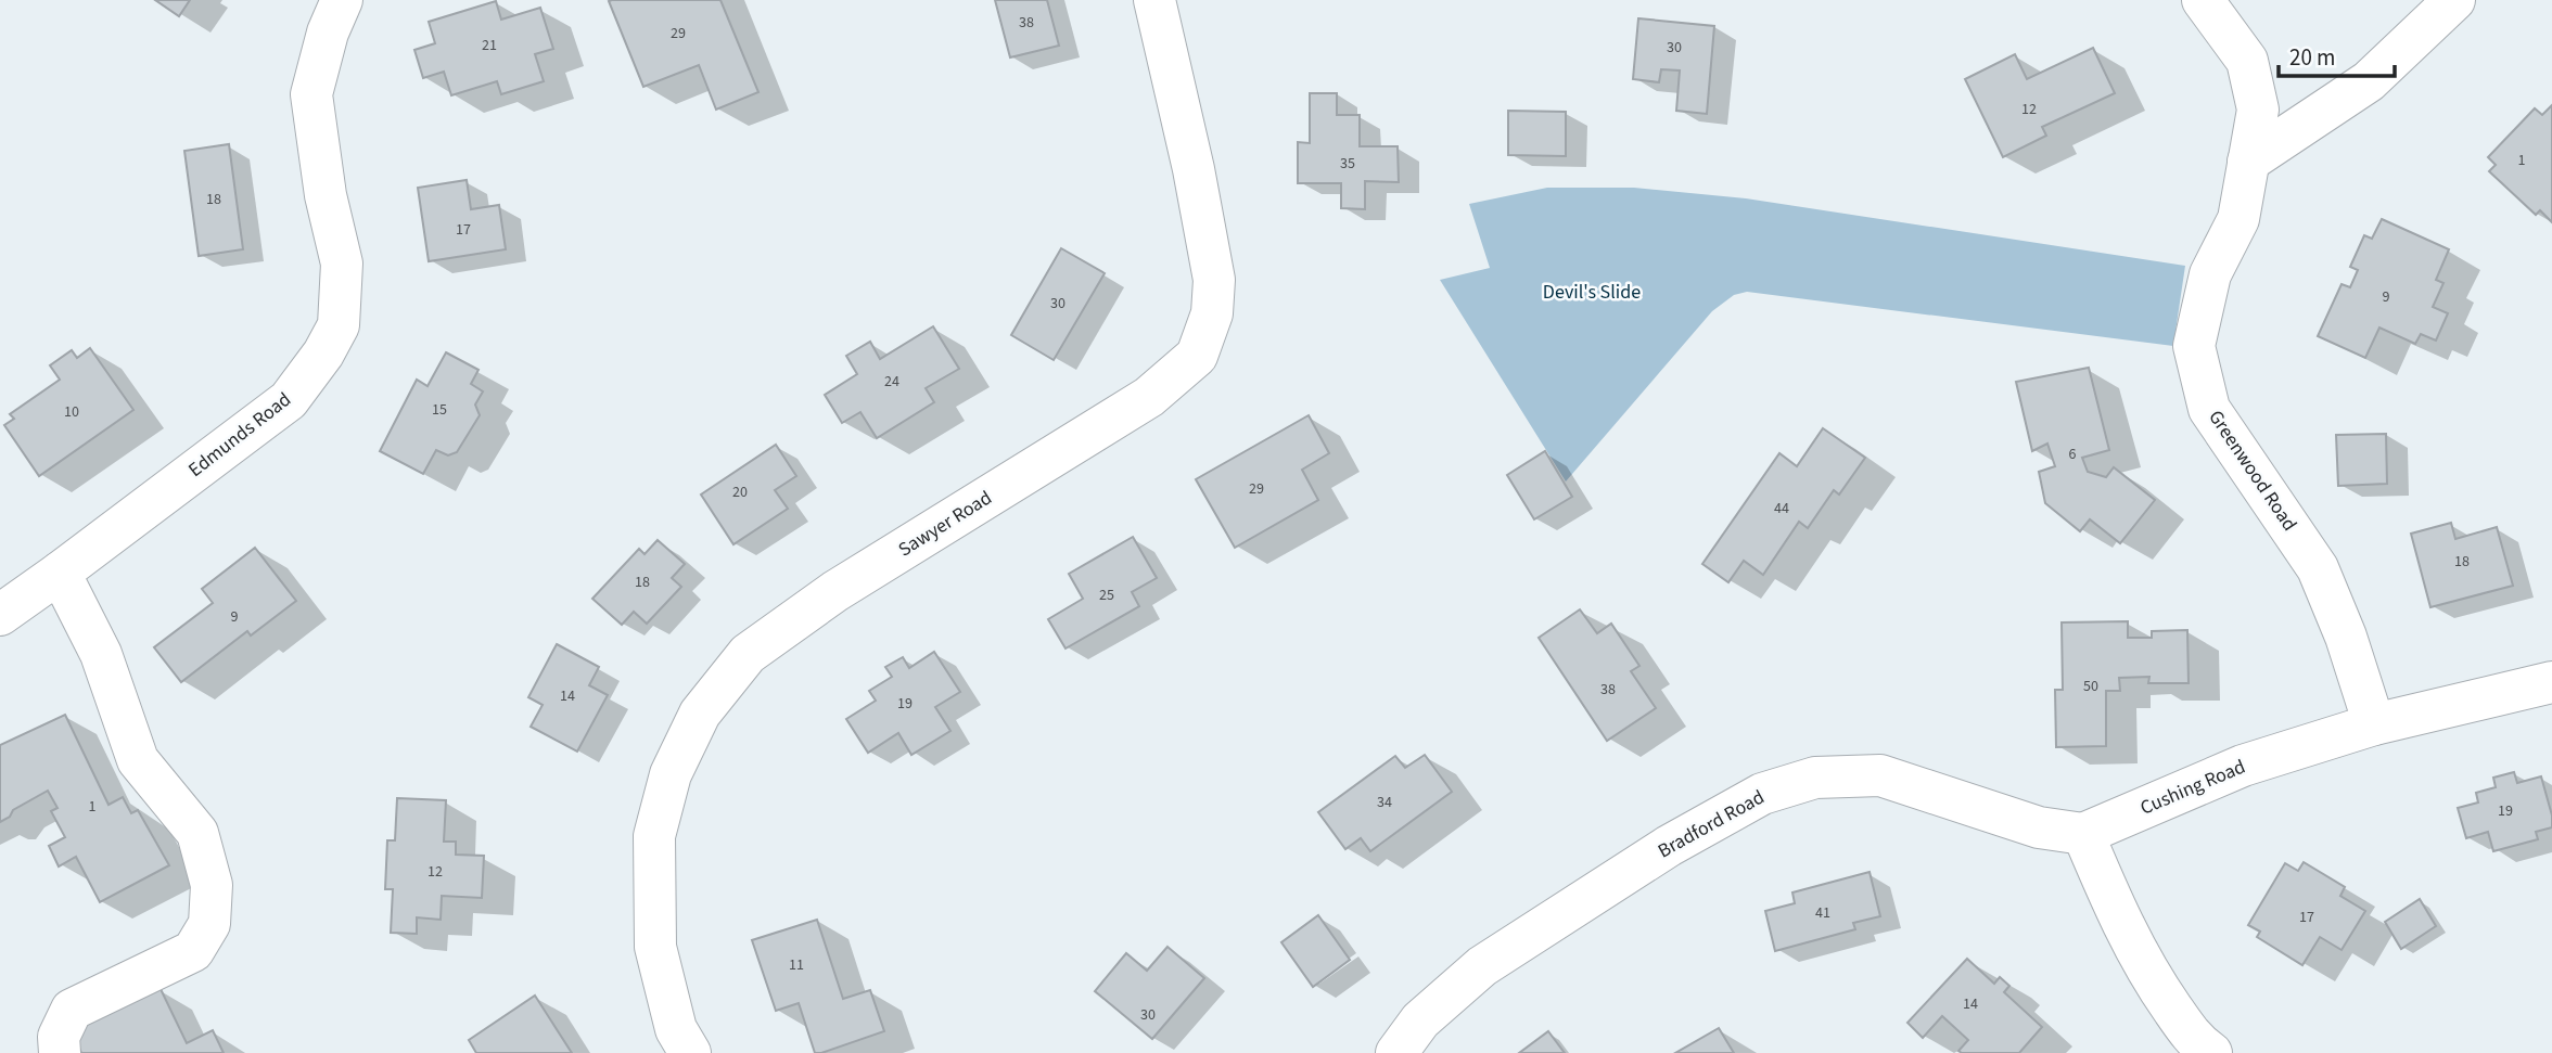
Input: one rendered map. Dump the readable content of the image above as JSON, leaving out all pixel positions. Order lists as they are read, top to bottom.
{
  "streets": {
    "street": [
      "Edmunds Road",
      "Greenwood Road",
      "Sawyer Road",
      "Cushing Road",
      "Bradford Road"
    ]
  },
  "crossings": [
    ["Greenwood Road", "Cushing Road"],
    ["Cushing Road", "Bradford Road"]
  ],
  "parks": ["Devil's Slide"],
  "house_numbers": [
    "38",
    "29",
    "21",
    "30",
    "12",
    "1",
    "35",
    "18",
    "17",
    "9",
    "30",
    "24",
    "15",
    "10",
    "6",
    "29",
    "20",
    "44",
    "18",
    "18",
    "25",
    "9",
    "50",
    "38",
    "14",
    "19",
    "34",
    "1",
    "19",
    "12",
    "41",
    "17",
    "11",
    "14",
    "30"
  ],
  "scale_bar": "20 m"
}
